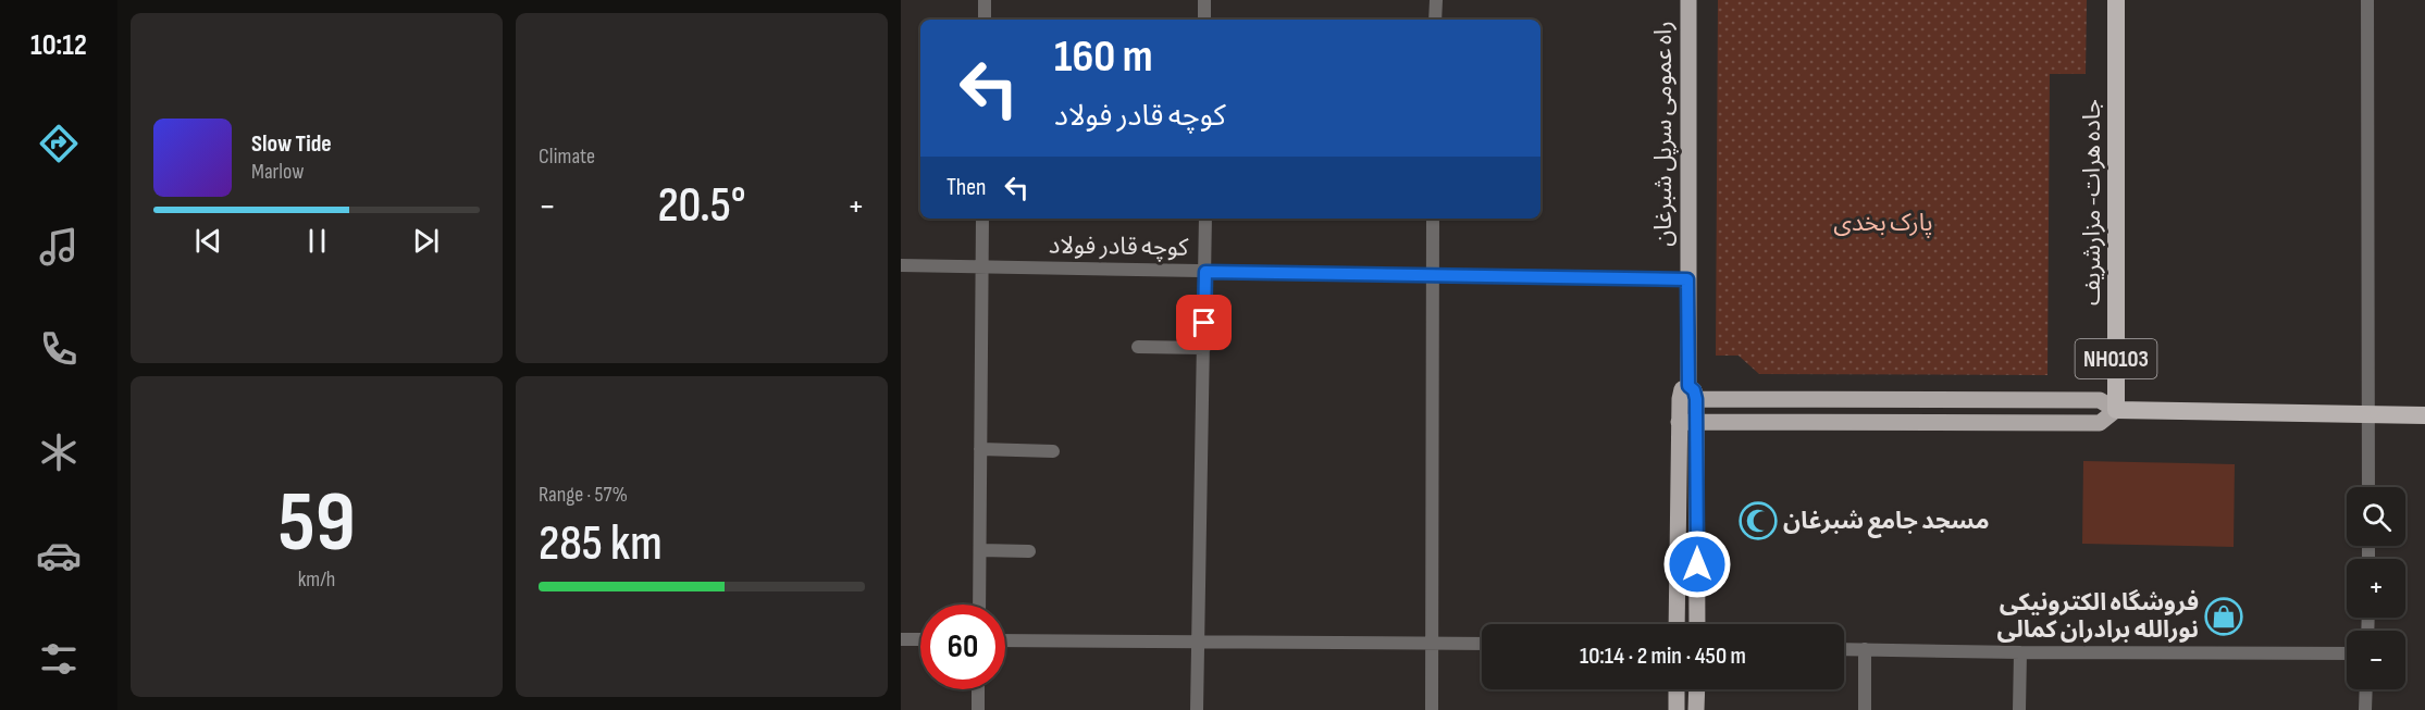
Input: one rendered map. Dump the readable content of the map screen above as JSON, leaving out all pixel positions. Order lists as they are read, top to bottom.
{
  "streets": {
    "highway": ["جاده هرات- مزارشریف", "NH0103"],
    "main road": ["راه عمومی سرپل شبرغان"],
    "street": ["کوچه قادر فولاد"]
  },
  "crossings": [
    ["راه عمومی سرپل شبرغان", "کوچه قادر فولاد"],
    ["جاده هرات- مزارشریف", "NH0103"]
  ],
  "parks": ["پارک بخدی"],
  "places": {
    "mosque": ["مسجد جامع شبرغان"],
    "shop": ["فروشگاه الکترونیکی نورالله برادران کمالی"]
  },
  "page": {
    "tabs": "10:12",
    "tile": [
      "Climate",
      ["59", "km/h"],
      ["Range · 57%", "285 km"]
    ],
    "turn": ["160 m", "کوچه قادر فولاد"],
    "song": ["Slow Tide", "Marlow"],
    "then": "Then",
    "heat": ["−", "20.5°", "+"],
    "map_buttons": ["+", "−"],
    "limit": "60",
    "trip": "10:14 · 2 min · 450 m"
  }
}
